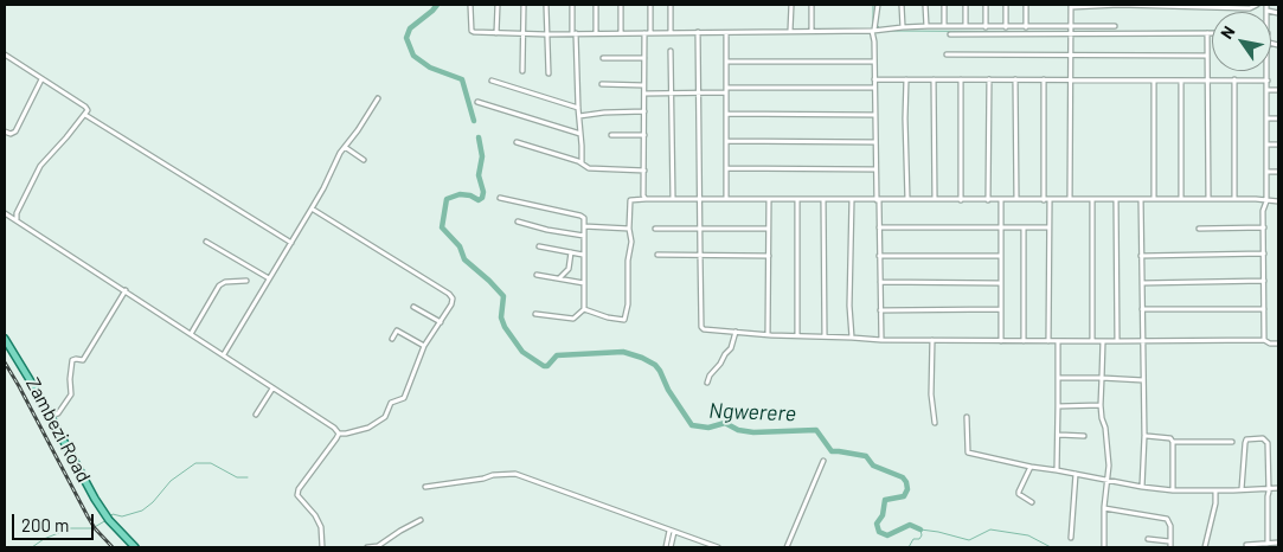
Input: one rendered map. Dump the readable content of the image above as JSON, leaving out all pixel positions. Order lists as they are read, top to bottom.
{
  "streets": {
    "main road": ["Zambezi Road"]
  },
  "water": ["Ngwerere"],
  "scale_bar": "200 m",
  "north": "top left"
}
